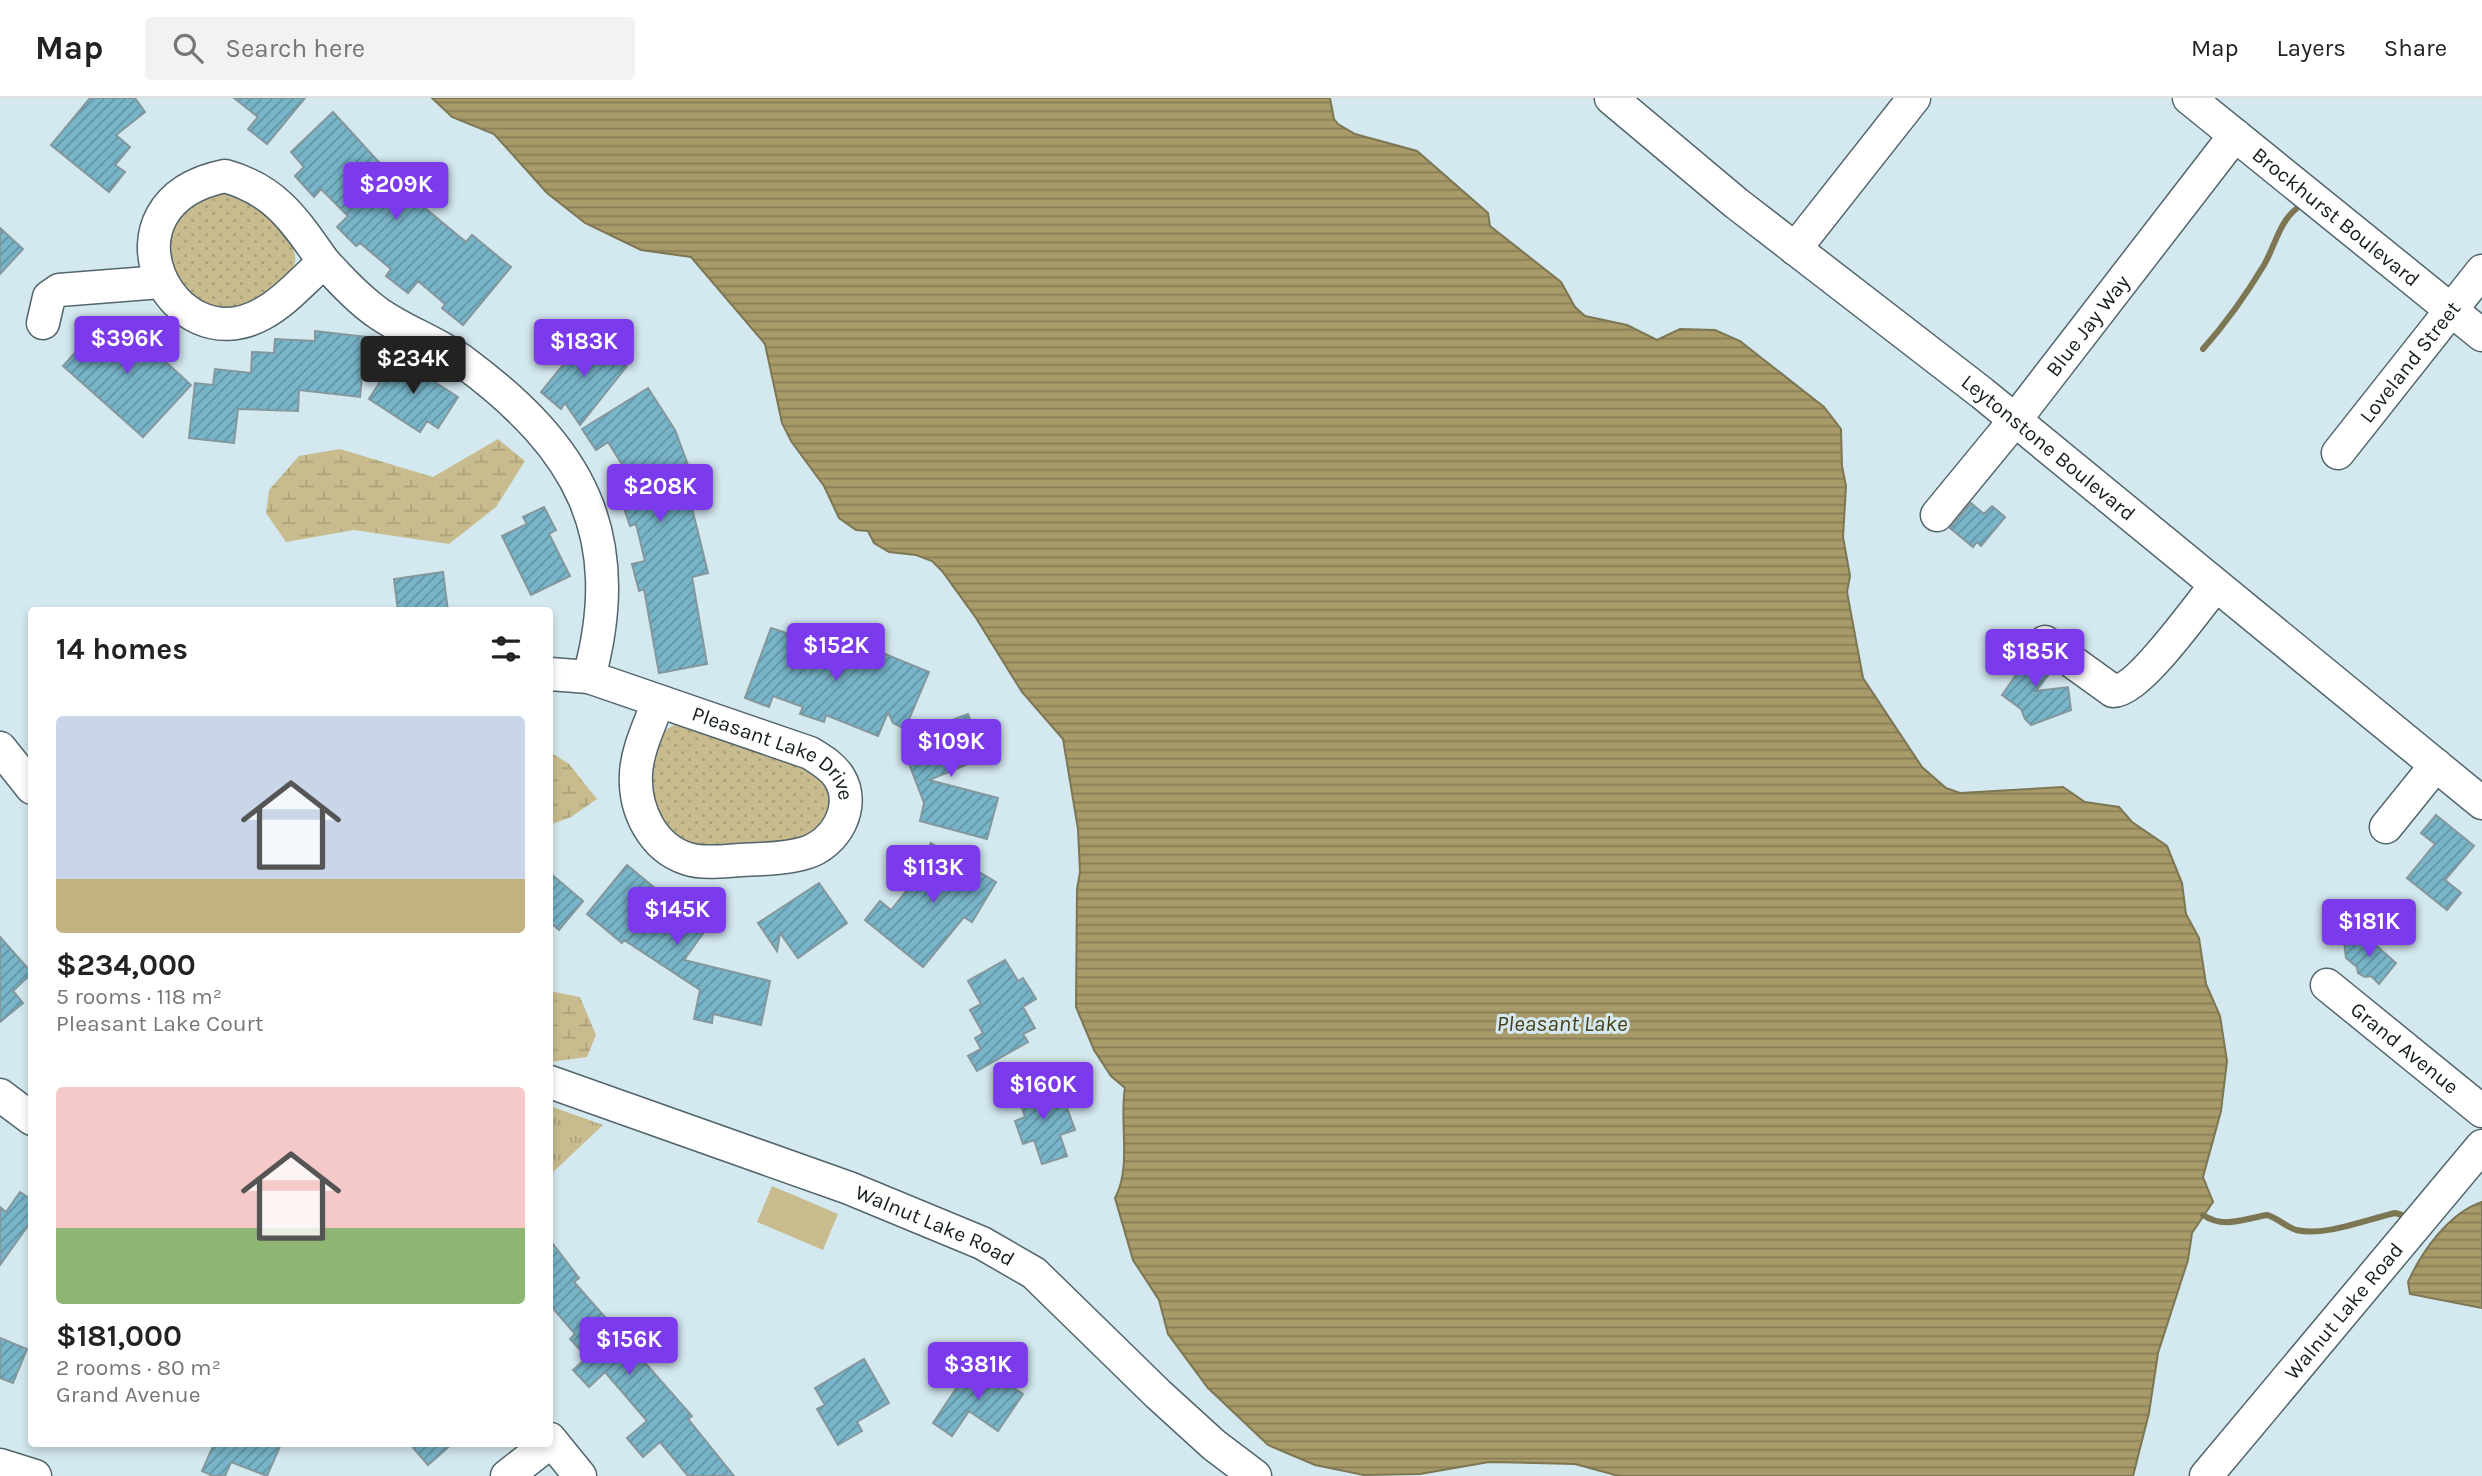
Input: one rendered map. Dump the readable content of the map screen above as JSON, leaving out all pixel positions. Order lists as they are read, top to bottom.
{
  "streets": {
    "street": [
      "Brockhurst Boulevard",
      "Blue Jay Way",
      "Loveland Street",
      "Leytonstone Boulevard",
      "Pleasant Lake Drive",
      "Grand Avenue",
      "Walnut Lake Road"
    ]
  },
  "crossings": [
    ["Brockhurst Boulevard", "Blue Jay Way"],
    ["Brockhurst Boulevard", "Loveland Street"],
    ["Blue Jay Way", "Leytonstone Boulevard"]
  ],
  "water": ["Pleasant Lake"],
  "page": {
    "header": "Map",
    "search": "Search here",
    "nav": ["Map", "Layers", "Share"],
    "price": [
      "$209K",
      "$396K",
      "$183K",
      "$234K",
      "$208K",
      "$152K",
      "$185K",
      "$109K",
      "$113K",
      "$145K",
      "$181K",
      "$160K",
      "$156K",
      "$381K"
    ],
    "heading": "14 homes",
    "list": [
      {
        "name": "$234,000",
        "note": "5 rooms · 118 m² · Pleasant Lake Court"
      },
      {
        "name": "$181,000",
        "note": "2 rooms · 80 m² · Grand Avenue"
      }
    ]
  }
}
